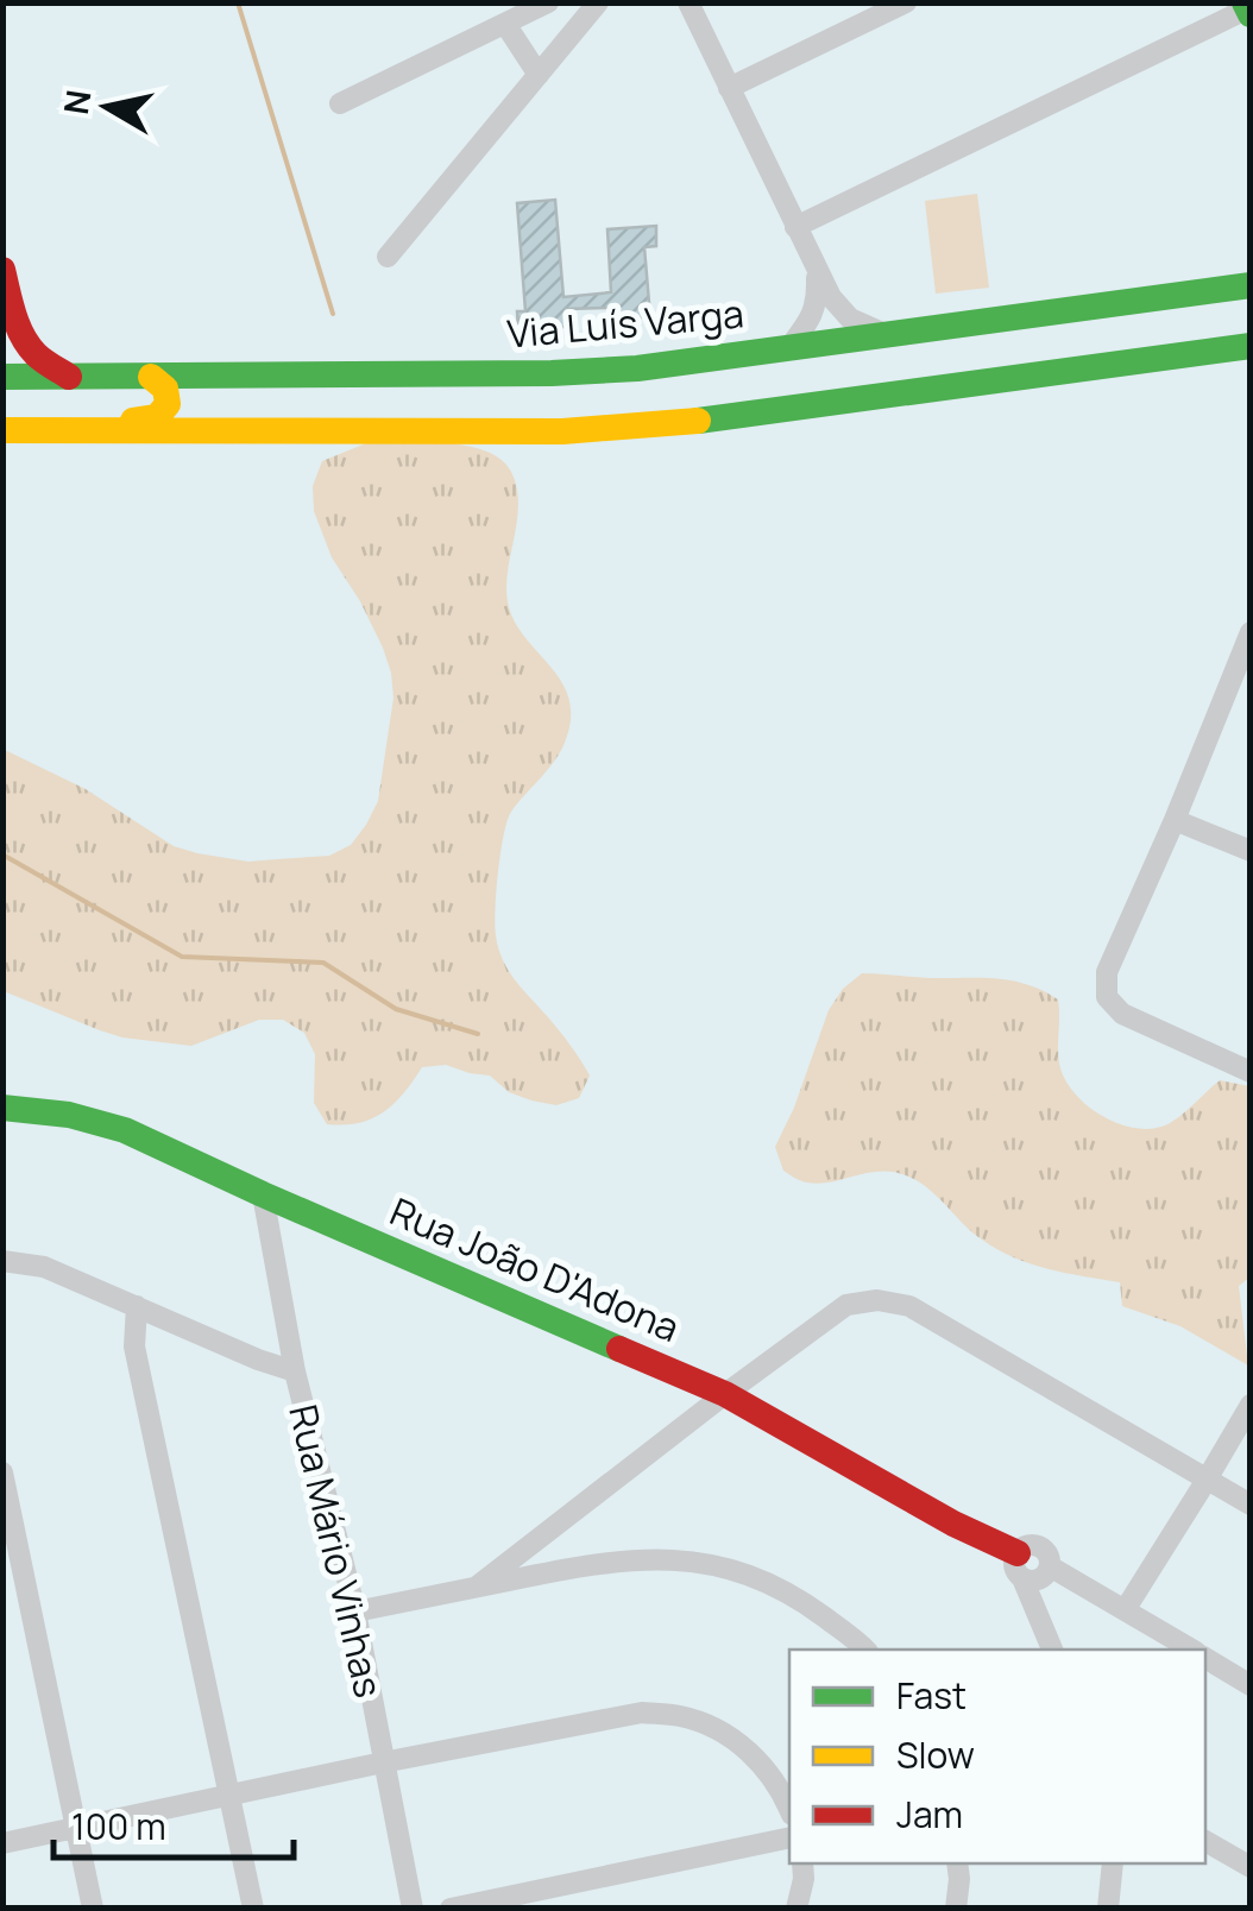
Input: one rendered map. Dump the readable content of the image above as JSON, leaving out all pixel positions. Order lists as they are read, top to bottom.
{
  "streets": {
    "main road": ["Via Luís Varga", "Rua João D'Adona"],
    "street": ["Rua Mário Vinhas"]
  },
  "crossings": [
    ["Rua João D'Adona", "Rua Mário Vinhas"]
  ],
  "legend": ["Fast", "Slow", "Jam"],
  "scale_bar": "100 m",
  "north": "left"
}
